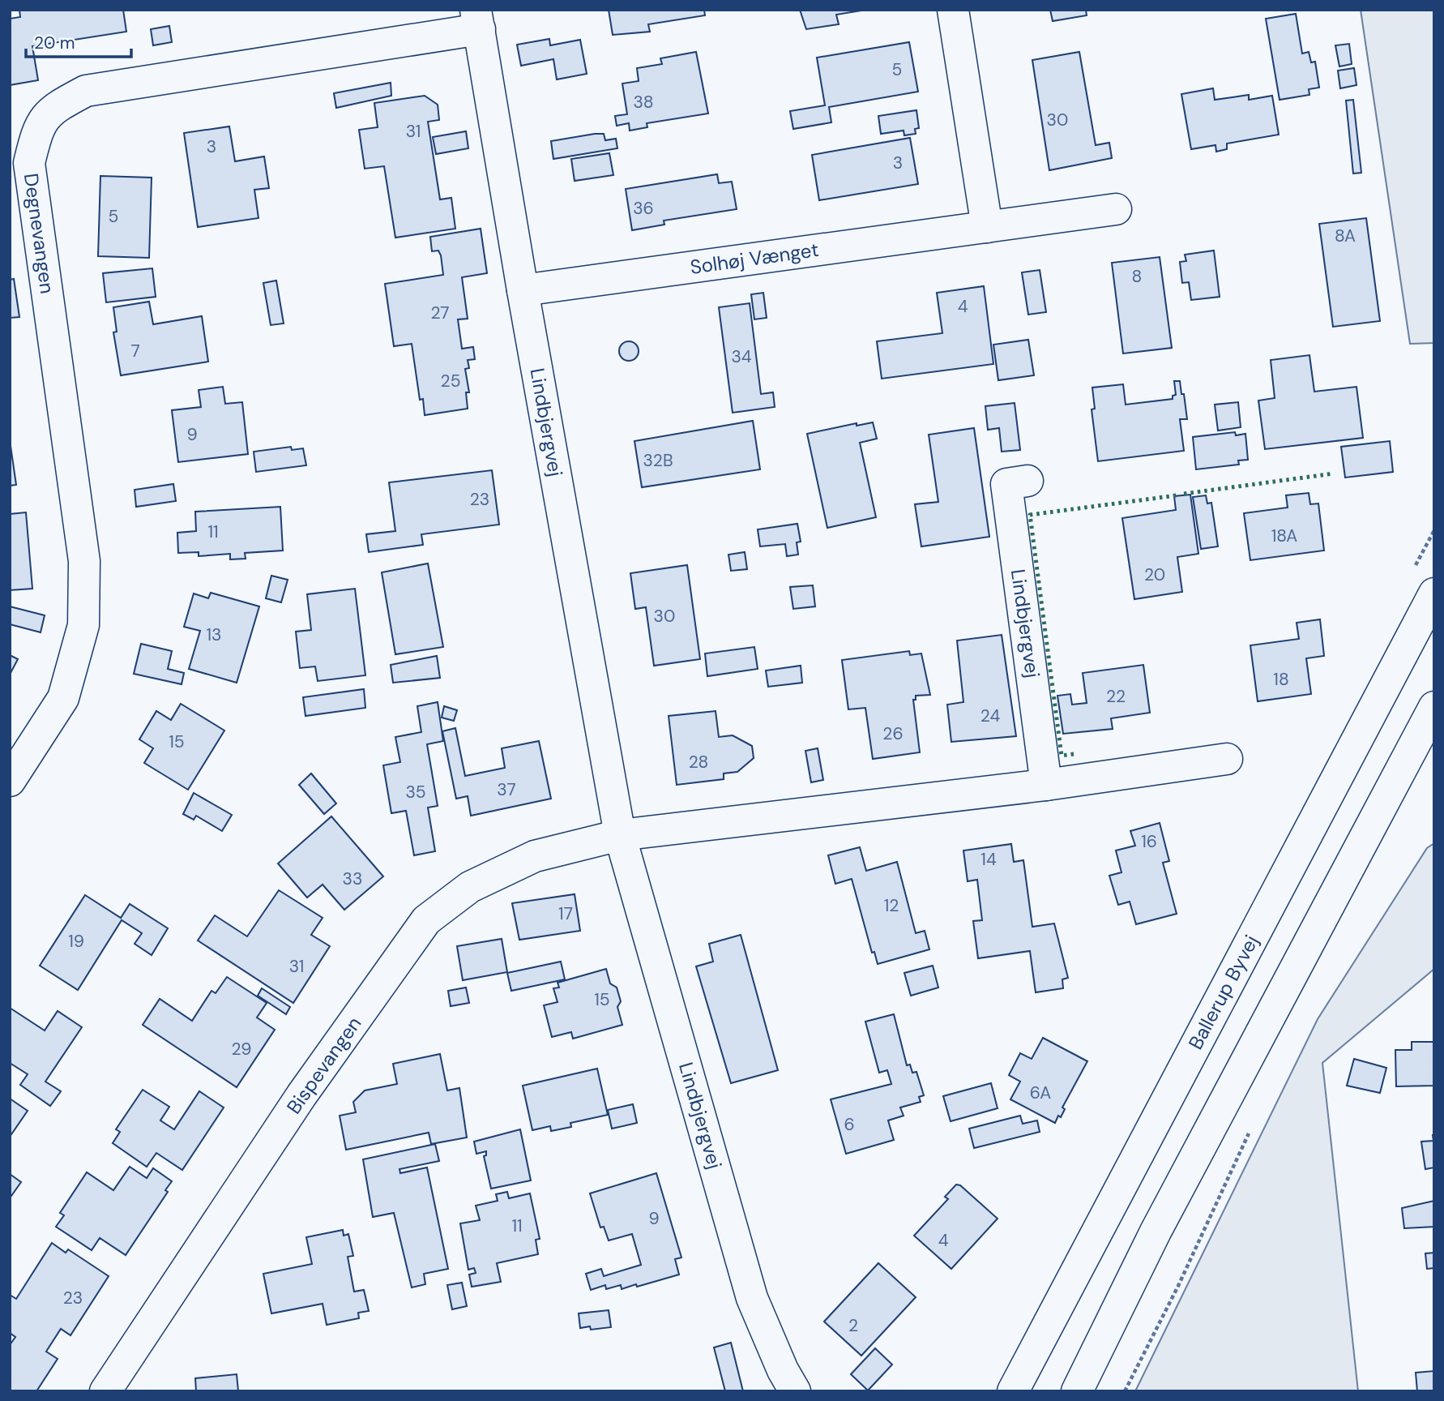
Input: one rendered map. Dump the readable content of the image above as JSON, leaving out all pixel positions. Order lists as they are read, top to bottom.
{
  "streets": {
    "street": [
      "Degnevangen",
      "Solhøj Vænget",
      "Lindbjergvej",
      "Ballerup Byvej",
      "Bispevangen"
    ]
  },
  "crossings": [
    ["Degnevangen", "Lindbjergvej"],
    ["Solhøj Vænget", "Lindbjergvej"],
    ["Lindbjergvej", "Bispevangen"]
  ],
  "house_numbers": [
    "5",
    "38",
    "30",
    "31",
    "3",
    "3",
    "36",
    "5",
    "8A",
    "8",
    "4",
    "27",
    "7",
    "34",
    "25",
    "9",
    "32B",
    "23",
    "11",
    "18A",
    "20",
    "30",
    "13",
    "18",
    "22",
    "24",
    "26",
    "15",
    "28",
    "37",
    "35",
    "16",
    "14",
    "33",
    "12",
    "17",
    "19",
    "31",
    "15",
    "29",
    "6A",
    "6",
    "9",
    "11",
    "4",
    "23",
    "2"
  ],
  "scale_bar": "20 m"
}
